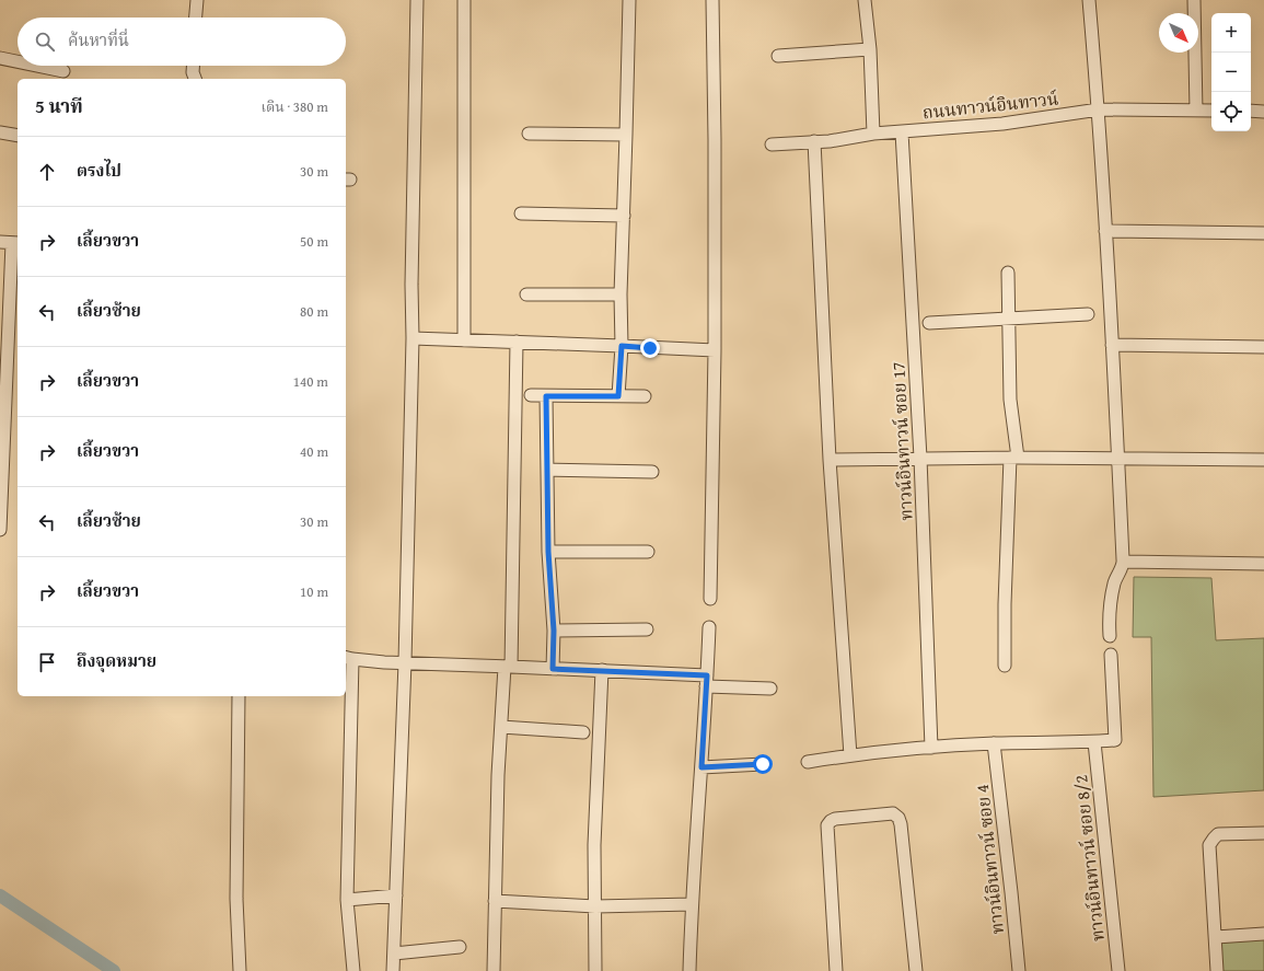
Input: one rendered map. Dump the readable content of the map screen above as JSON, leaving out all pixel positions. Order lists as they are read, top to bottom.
{
  "streets": {
    "street": [
      "ถนนทาวน์อินทาวน์",
      "ทาวน์อินทาวน์ ซอย 17",
      "ทาวน์อินทาวน์ ซอย 8/2",
      "ทาวน์อินทาวน์ ซอย 4"
    ]
  },
  "crossings": [
    ["ถนนทาวน์อินทาวน์", "ทาวน์อินทาวน์ ซอย 17"]
  ],
  "north": "bottom right",
  "page": {
    "map_buttons": ["+", "−"],
    "search": "ค้นหาที่นี่",
    "heading": ["5 นาที", "เดิน · 380 m"],
    "list": [
      ["ตรงไป", "30 m"],
      ["เลี้ยวขวา", "50 m"],
      ["เลี้ยวซ้าย", "80 m"],
      ["เลี้ยวขวา", "140 m"],
      ["เลี้ยวขวา", "40 m"],
      ["เลี้ยวซ้าย", "30 m"],
      ["เลี้ยวขวา", "10 m"],
      "ถึงจุดหมาย"
    ]
  }
}
